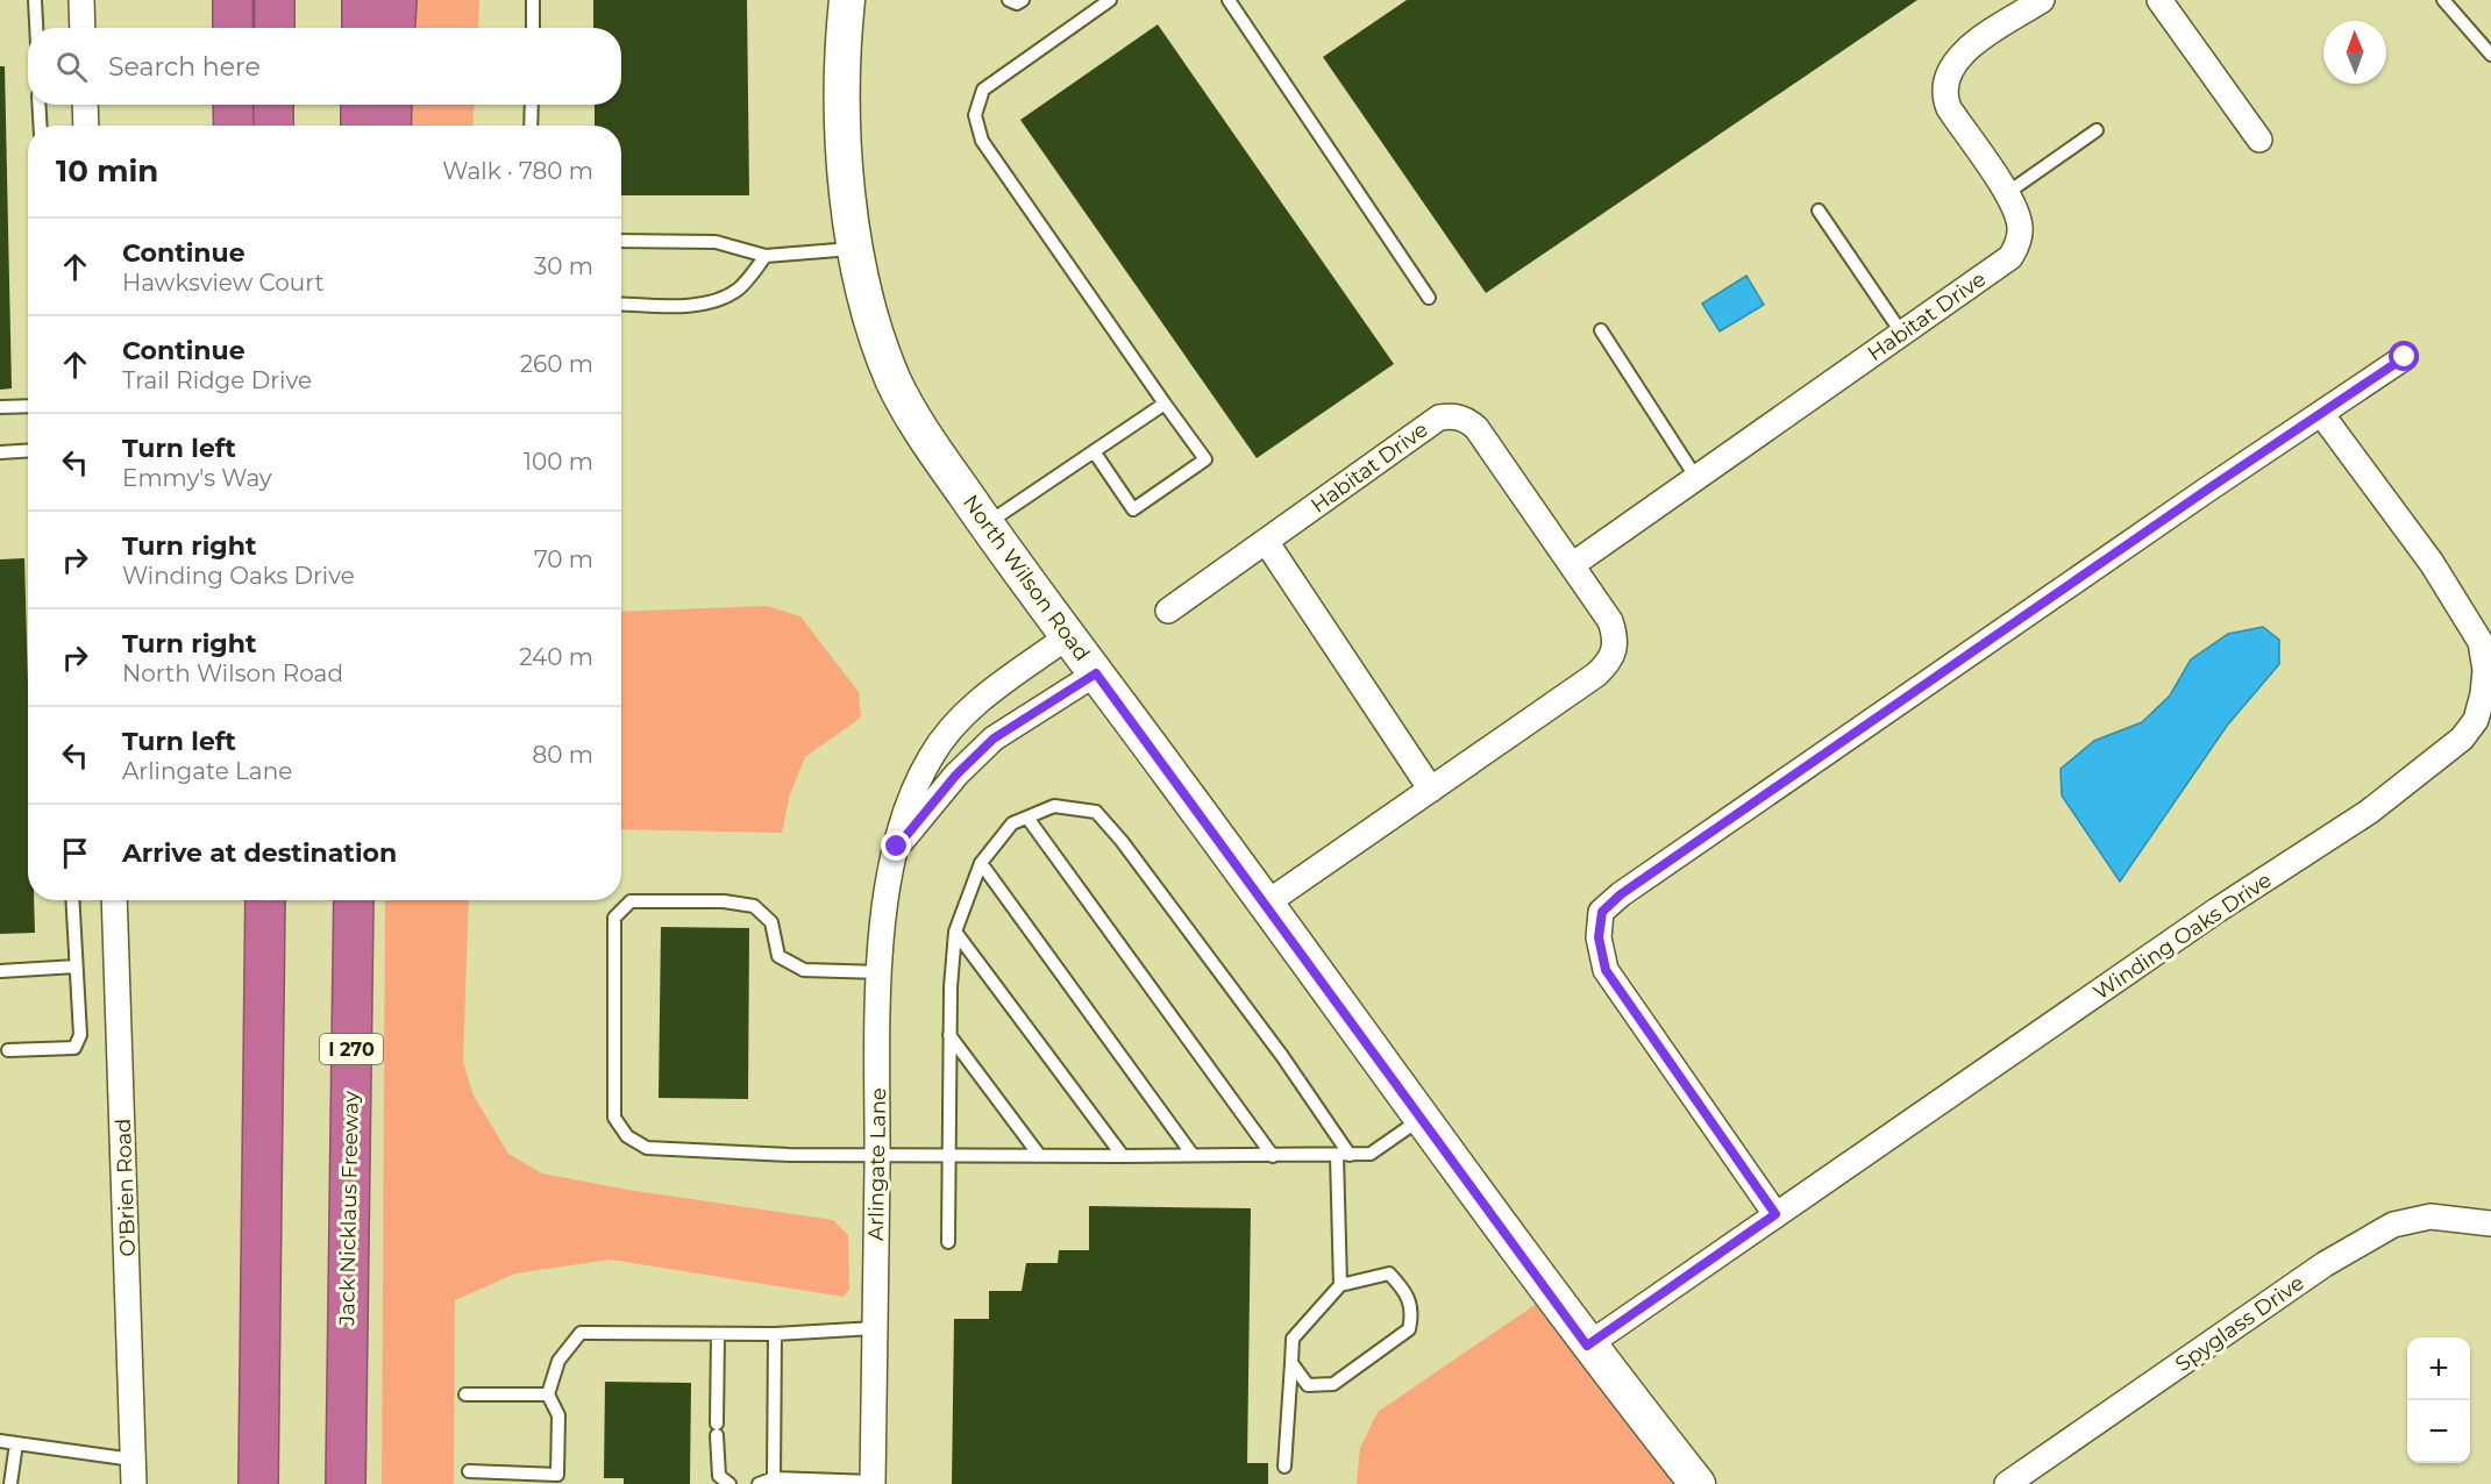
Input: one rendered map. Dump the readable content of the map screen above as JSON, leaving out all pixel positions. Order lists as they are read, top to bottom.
{
  "streets": {
    "highway": ["I 270", "Jack Nicklaus Freeway"],
    "main road": ["North Wilson Road"],
    "street": [
      "Habitat Drive",
      "Winding Oaks Drive",
      "Arlingate Lane",
      "O'Brien Road",
      "Spyglass Drive"
    ]
  },
  "crossings": [
    ["Habitat Drive", "North Wilson Road"],
    ["North Wilson Road", "Winding Oaks Drive"],
    ["North Wilson Road", "Arlingate Lane"]
  ],
  "north": "top",
  "page": {
    "search": "Search here",
    "heading": ["10 min", "Walk · 780 m"],
    "list": [
      ["Continue", "Hawksview Court", "30 m"],
      ["Continue", "Trail Ridge Drive", "260 m"],
      ["Turn left", "Emmy's Way", "100 m"],
      ["Turn right", "Winding Oaks Drive", "70 m"],
      ["Turn right", "North Wilson Road", "240 m"],
      ["Turn left", "Arlingate Lane", "80 m"],
      "Arrive at destination"
    ],
    "map_buttons": ["+", "−"]
  }
}
